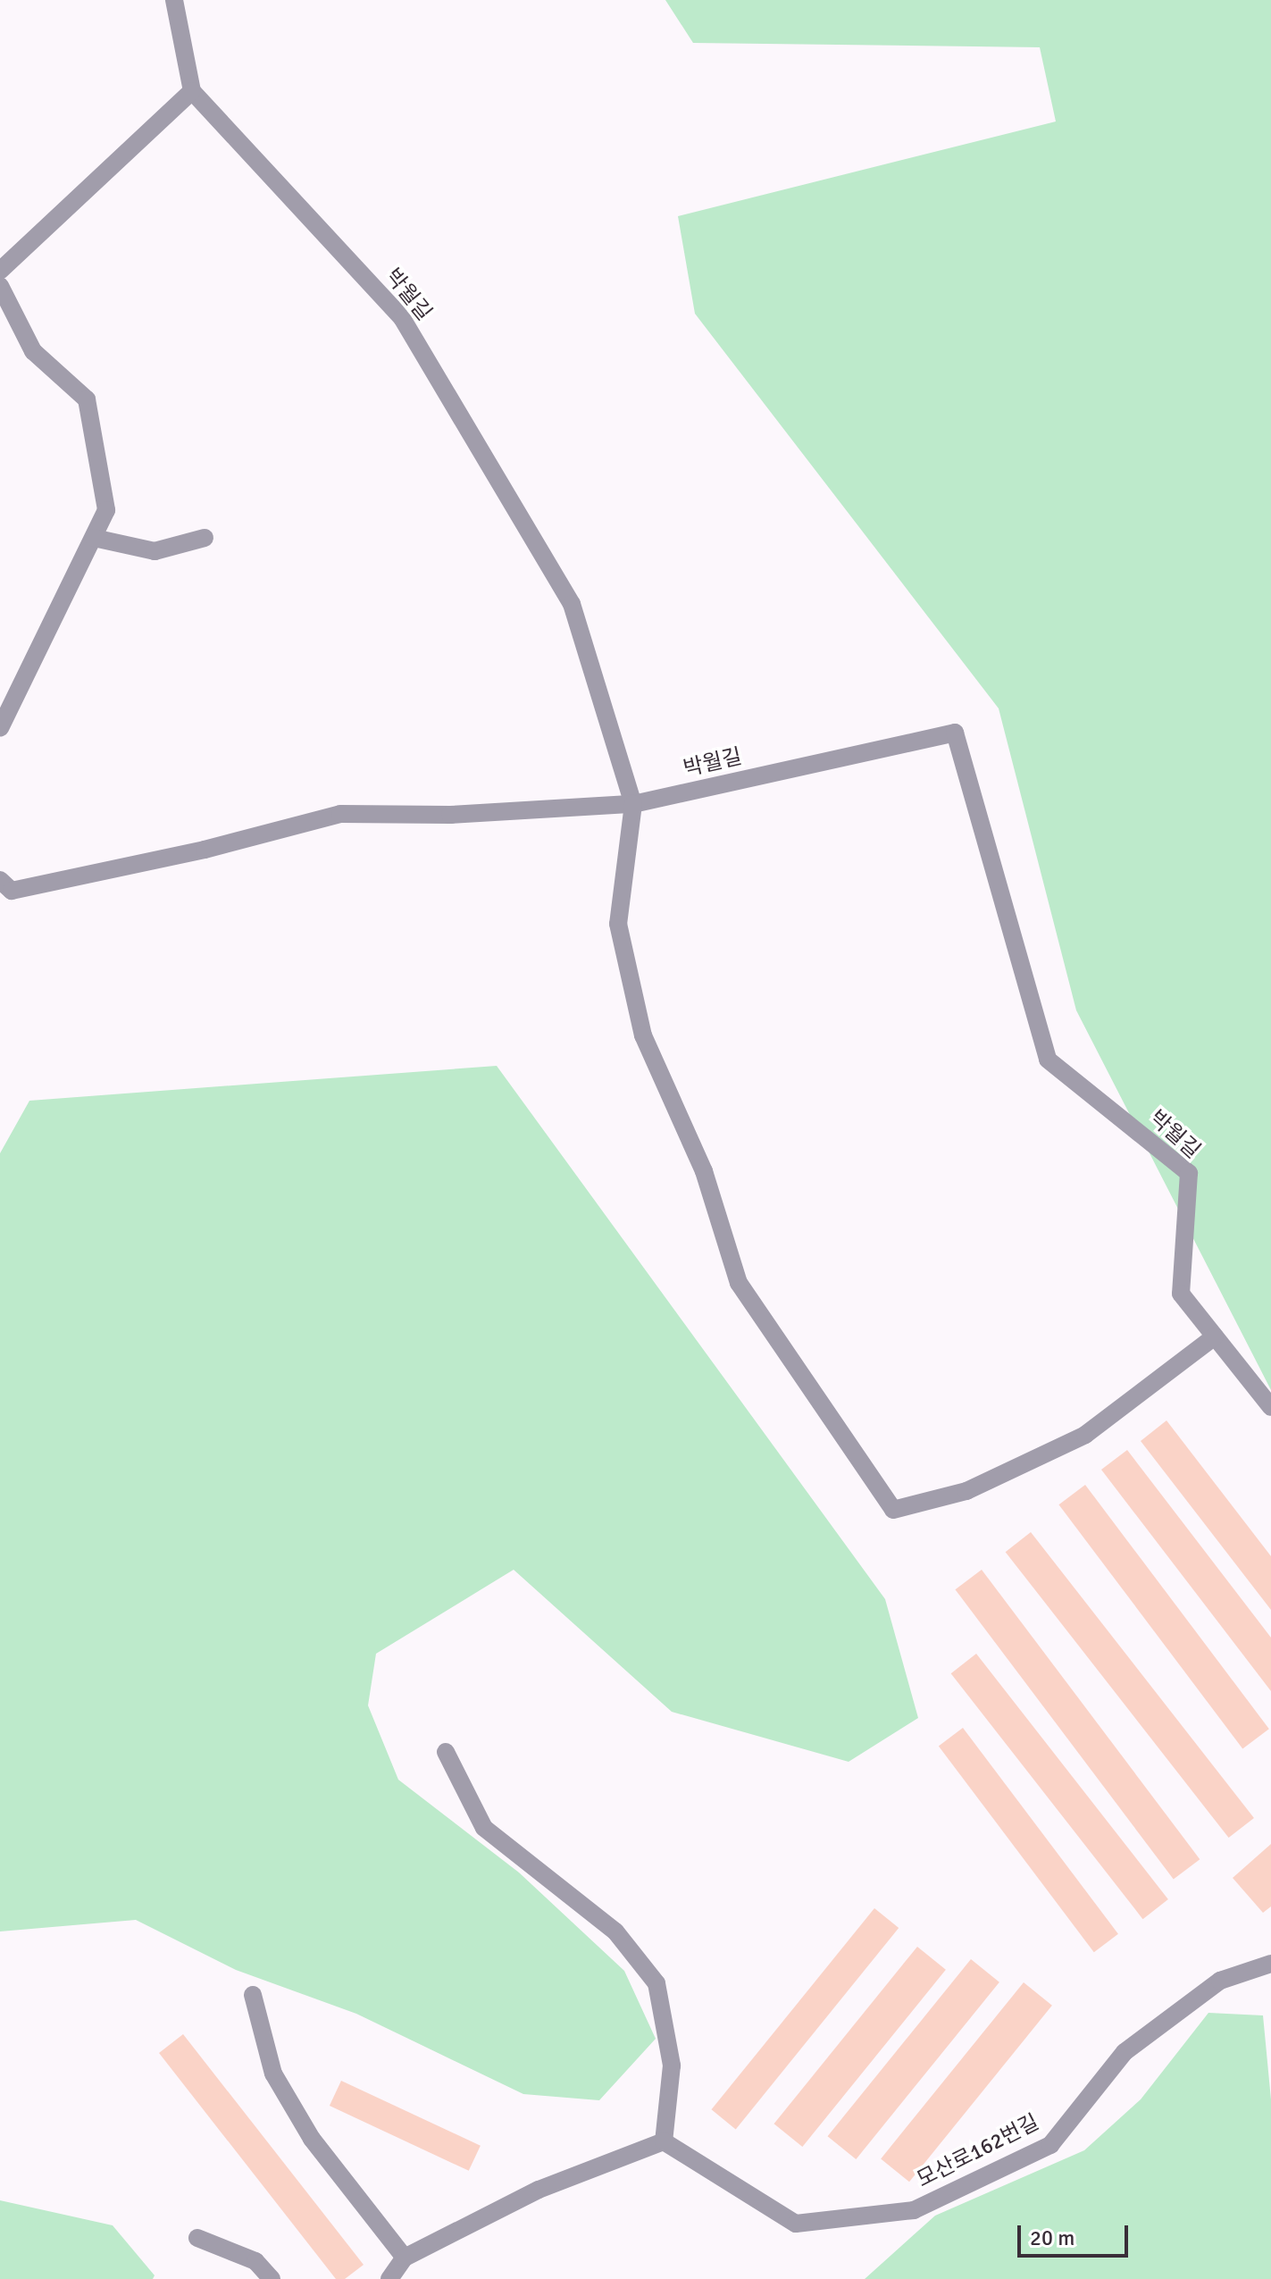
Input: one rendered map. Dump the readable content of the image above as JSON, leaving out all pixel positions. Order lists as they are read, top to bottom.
{
  "streets": {
    "street": ["박월길", "모산로162번길"]
  },
  "scale_bar": "20 m"
}
